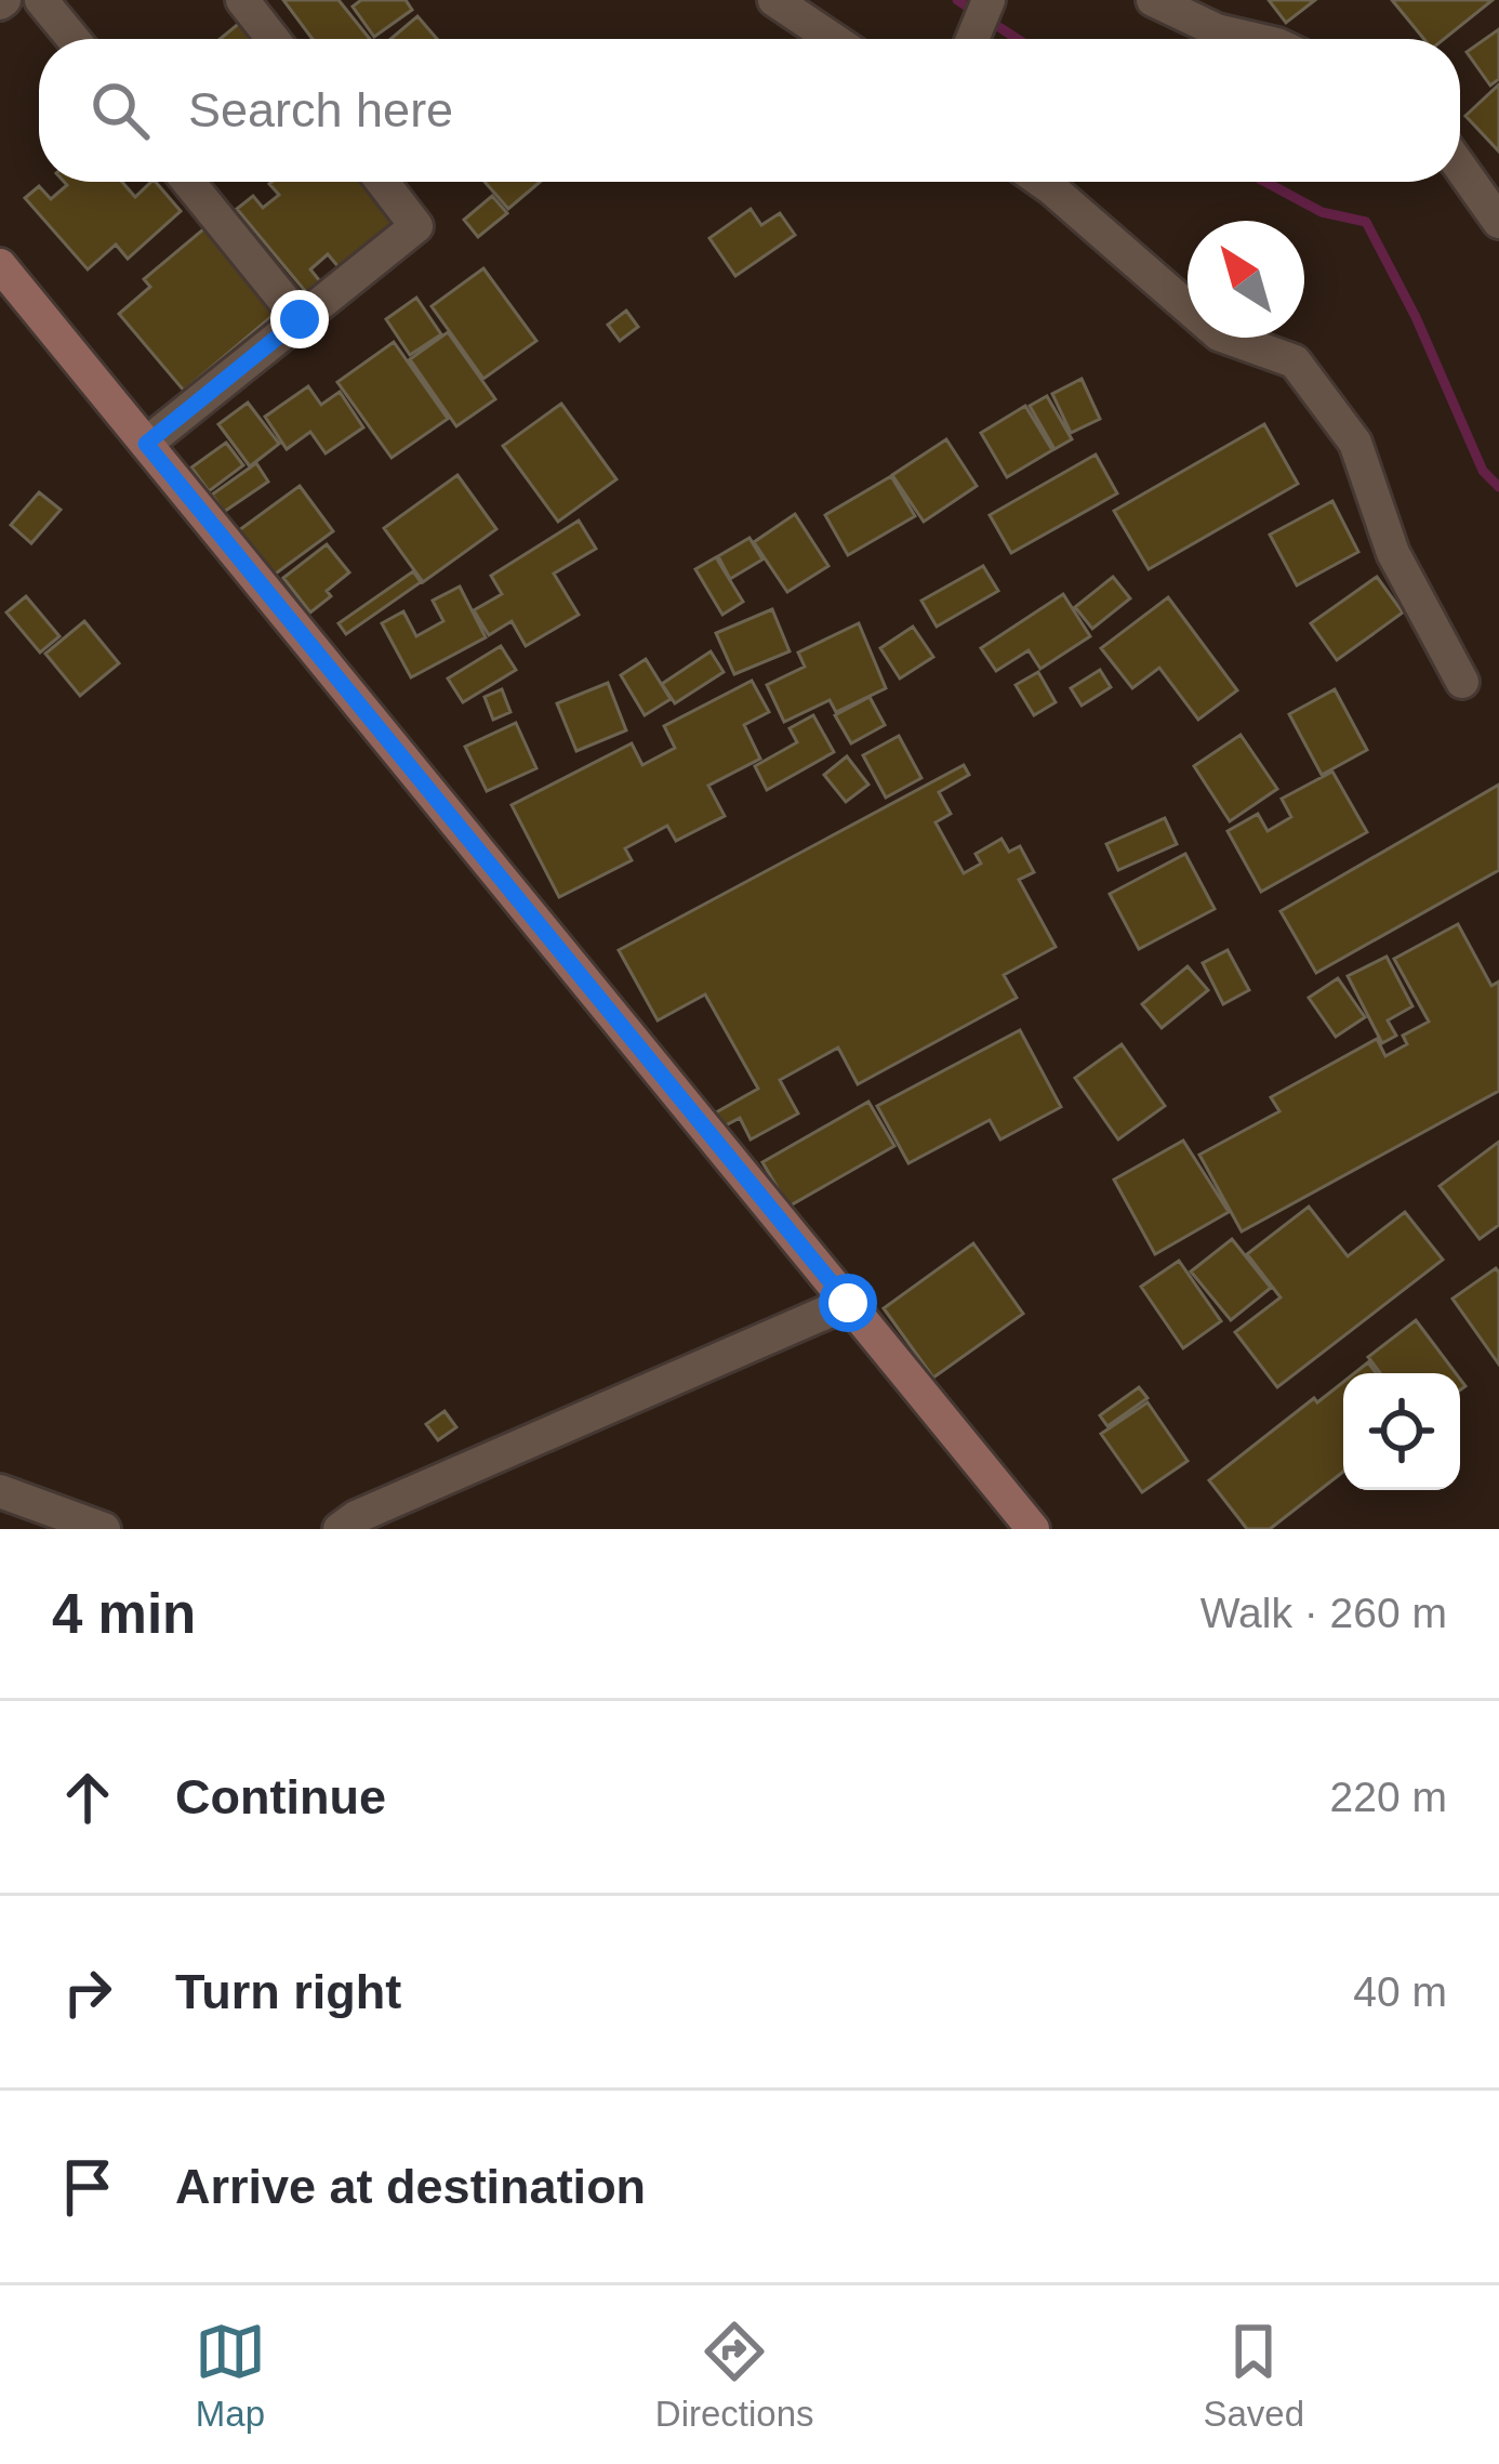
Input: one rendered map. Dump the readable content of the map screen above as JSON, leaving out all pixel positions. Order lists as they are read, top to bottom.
{
  "north": "top left",
  "page": {
    "search": "Search here",
    "heading": ["4 min", "Walk · 260 m"],
    "list": [
      ["Continue", "220 m"],
      ["Turn right", "40 m"],
      "Arrive at destination"
    ],
    "nav": ["Map", "Directions", "Saved"]
  }
}
